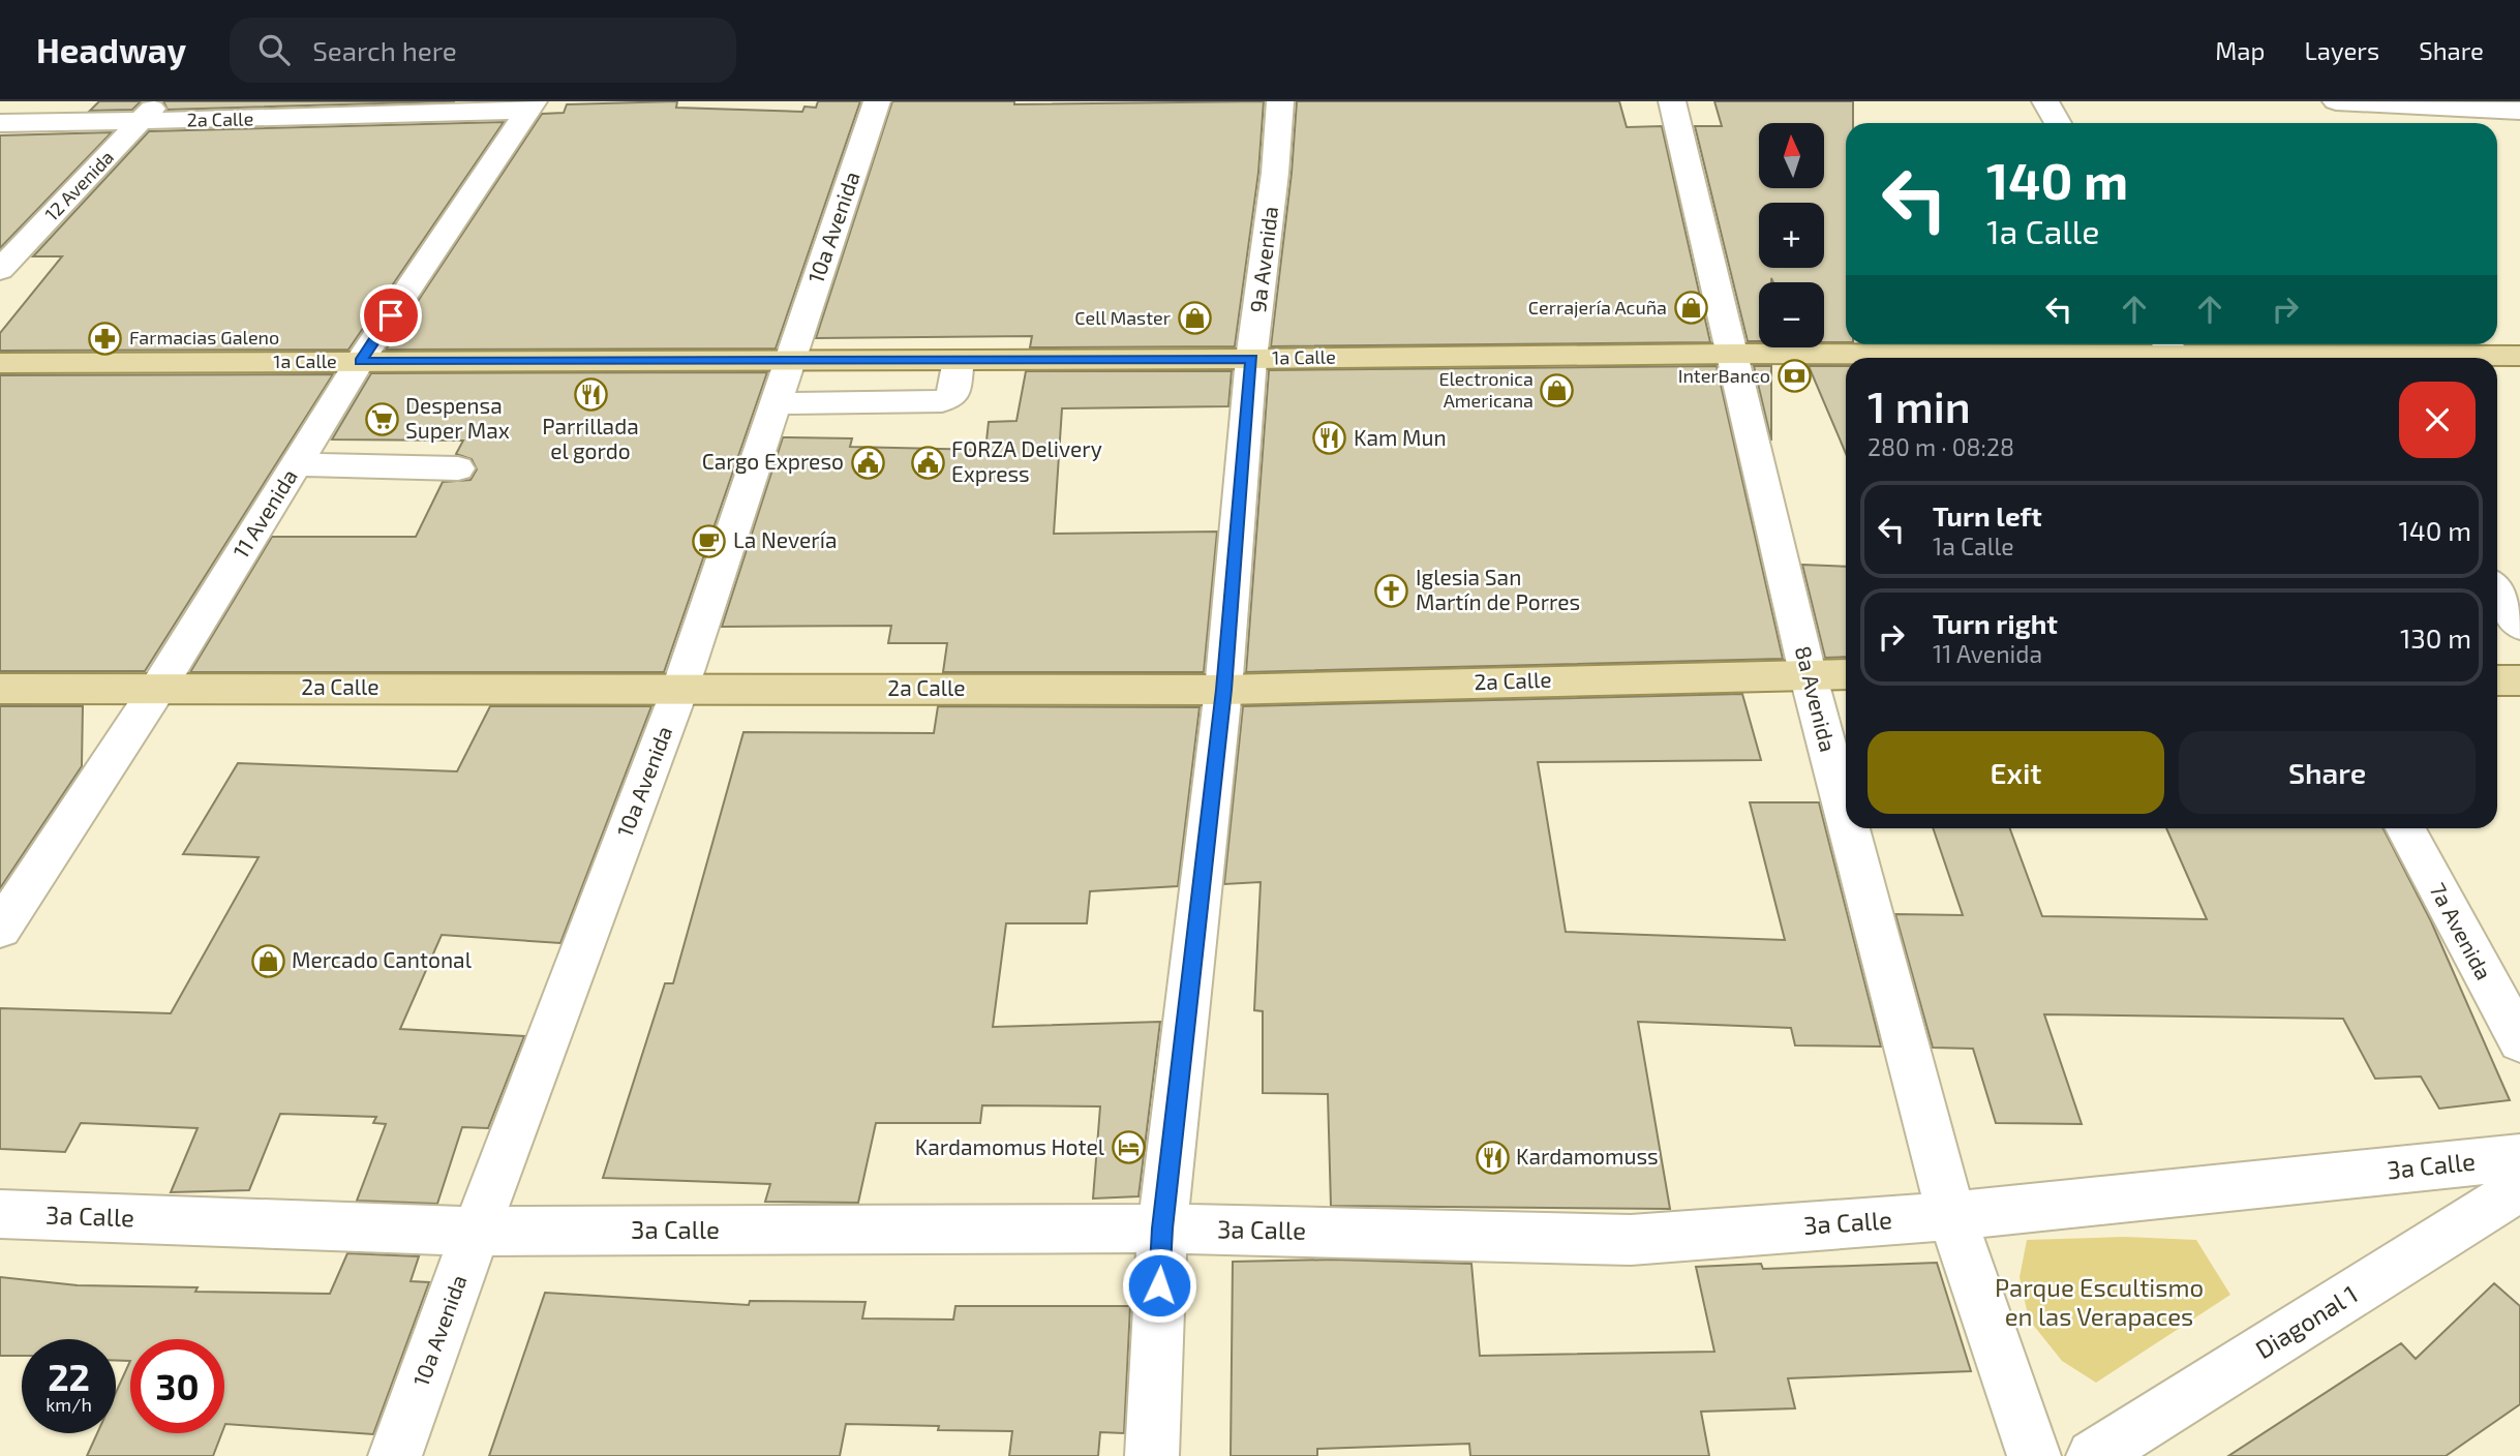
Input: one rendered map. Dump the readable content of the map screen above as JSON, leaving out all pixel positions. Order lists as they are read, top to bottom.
{
  "streets": {
    "main road": ["2a Calle", "1a Calle"],
    "street": [
      "12 Avenida",
      "10a Avenida",
      "9a Avenida",
      "11 Avenida",
      "8a Avenida",
      "7a Avenida",
      "3a Calle",
      "Diagonal 1"
    ]
  },
  "crossings": [
    ["2a Calle", "12 Avenida"],
    ["2a Calle", "10a Avenida"],
    ["2a Calle", "9a Avenida"],
    ["2a Calle", "11 Avenida"],
    ["2a Calle", "8a Avenida"],
    ["10a Avenida", "1a Calle"],
    ["10a Avenida", "3a Calle"],
    ["9a Avenida", "1a Calle"],
    ["9a Avenida", "3a Calle"],
    ["1a Calle", "11 Avenida"],
    ["1a Calle", "8a Avenida"],
    ["8a Avenida", "3a Calle"]
  ],
  "parks": ["Parque Escultismo en las Verapaces"],
  "places": {
    "shop": [
      "Cerrajería Acuña",
      "Cell Master",
      "Electronica Americana",
      "Mercado Cantonal"
    ],
    "pharmacy": ["Farmacias Galeno"],
    "bank": ["InterBanco"],
    "restaurant": ["Parrillada el gordo", "Kam Mun", "Kardamomuss"],
    "supermarket": ["Despensa Super Max"],
    "public building": ["Cargo Expreso", "FORZA Delivery Express"],
    "cafe": ["La Nevería"],
    "church": ["Iglesia San Martín de Porres"],
    "hotel": ["Kardamomus Hotel"]
  },
  "north": "top",
  "page": {
    "header": "Headway",
    "search": "Search here",
    "nav": ["Map", "Layers", "Share"],
    "map_buttons": ["+", "−"],
    "turn": ["140 m", "1a Calle"],
    "heading": ["1 min", "280 m · 08:28"],
    "list": [
      {
        "name": "Turn left",
        "note": "1a Calle",
        "value": "140 m"
      },
      {
        "name": "Turn right",
        "note": "11 Avenida",
        "value": "130 m"
      }
    ],
    "buttons": ["Exit", "Share"],
    "speed": "22 km/h",
    "limit": "30"
  }
}
